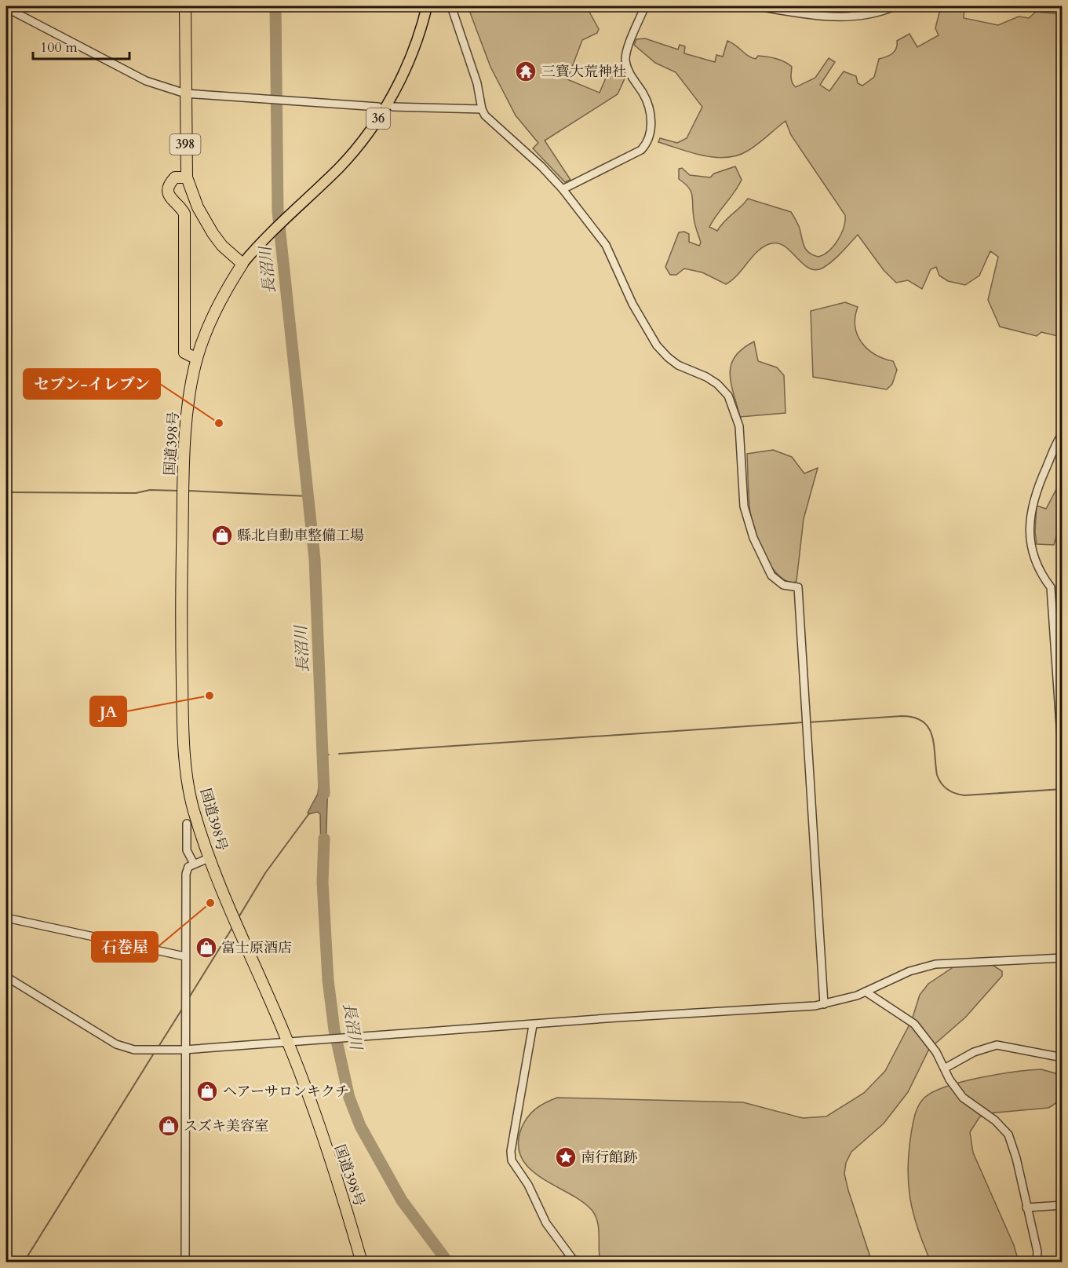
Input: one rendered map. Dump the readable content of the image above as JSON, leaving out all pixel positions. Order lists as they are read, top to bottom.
{
  "streets": {
    "highway": ["398", "国道398号"],
    "main road": ["36"]
  },
  "crossings": [
    ["36", "398"],
    ["36", "国道398号"],
    ["398", "国道398号"]
  ],
  "water": ["長沼川"],
  "places": {
    "temple": ["三寳大荒神社"],
    "other": ["セブン-イレブン", "JA", "石巻屋"],
    "shop": [
      "縣北自動車整備工場",
      "富士原酒店",
      "ヘアーサロンキクチ",
      "スズキ美容室"
    ],
    "place": ["南行館跡"]
  },
  "scale_bar": "100 m"
}
